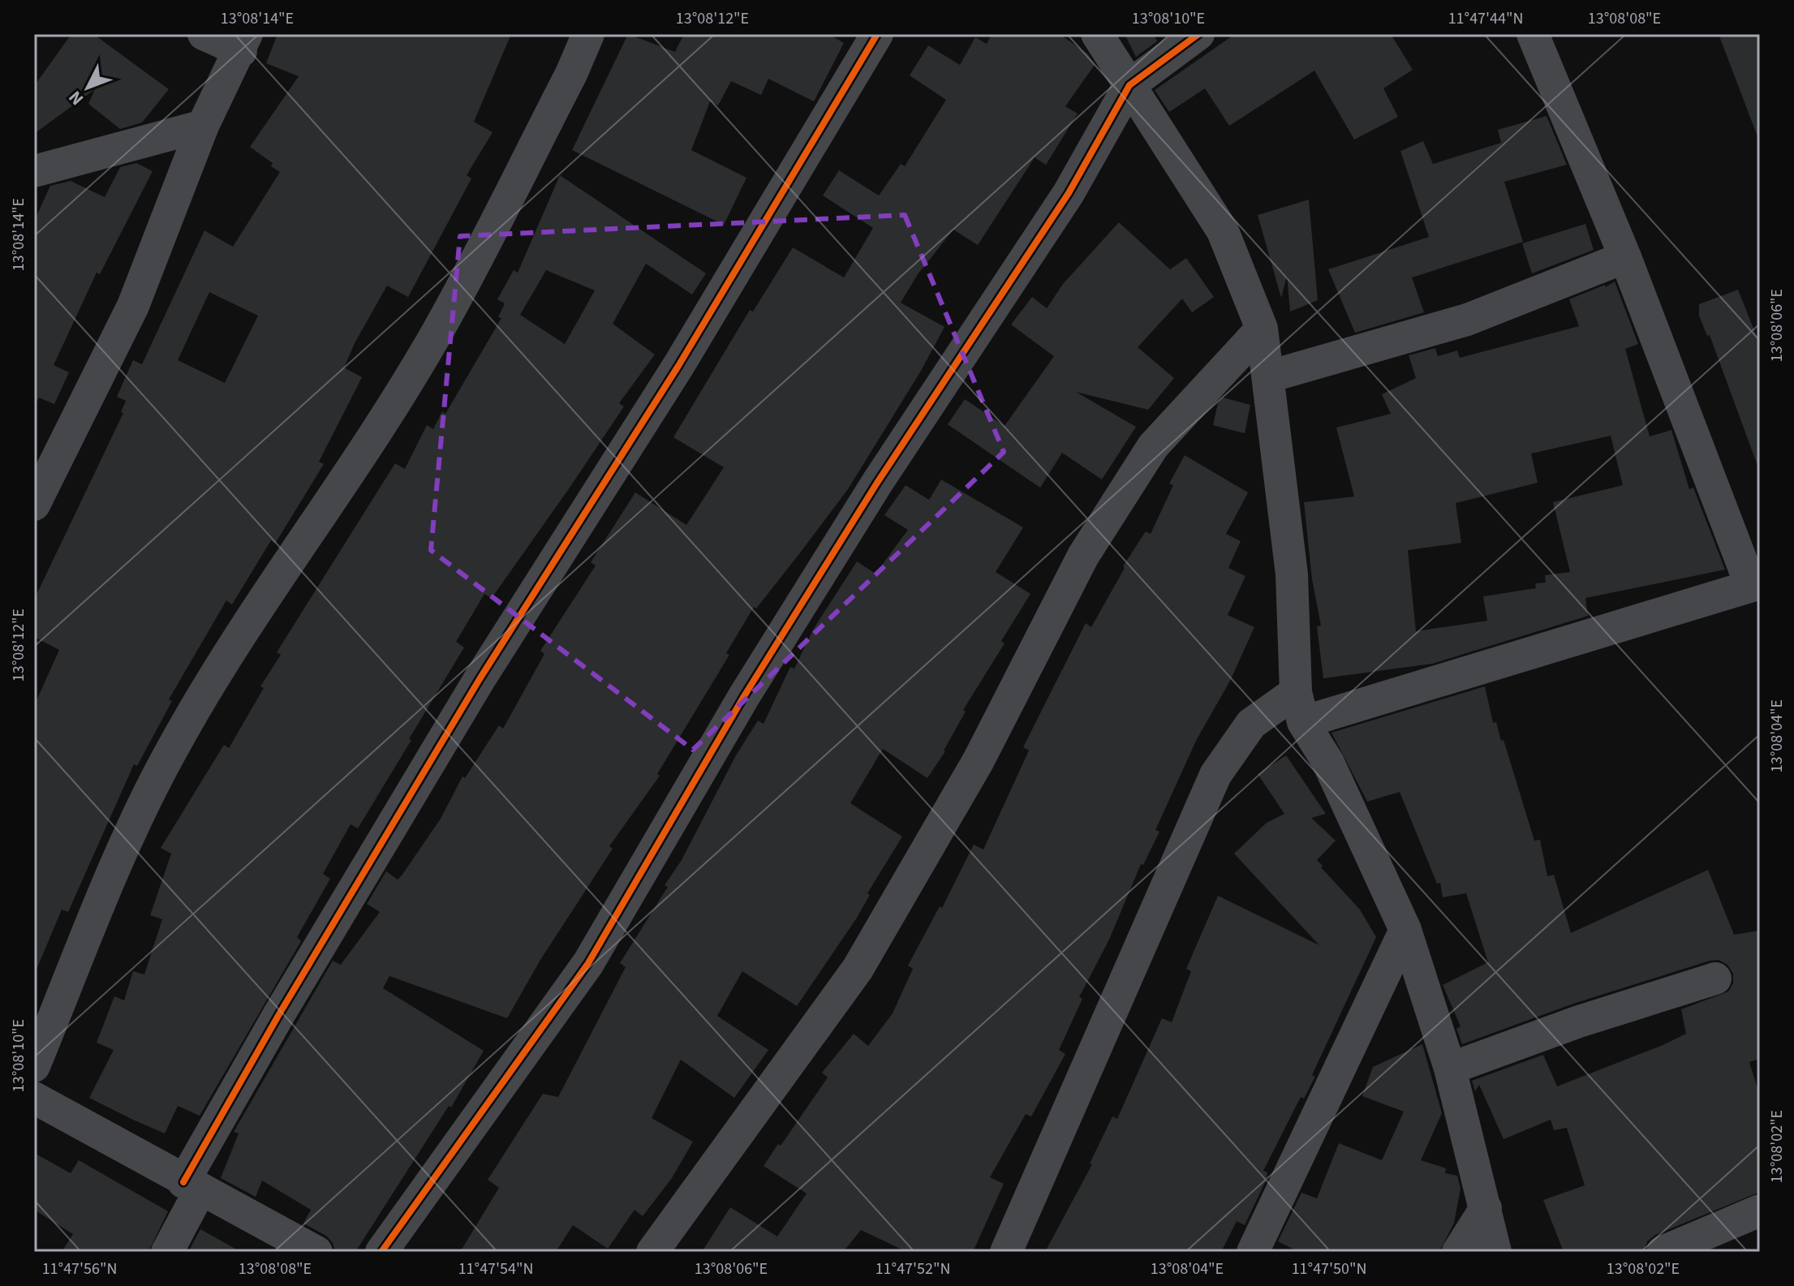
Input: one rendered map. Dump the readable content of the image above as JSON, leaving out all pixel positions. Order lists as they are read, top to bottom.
{
  "north": "bottom left",
  "coordinates": [
    "13°08'14\"E",
    "13°08'12\"E",
    "13°08'10\"E",
    "11°47'44\"N",
    "13°08'08\"E",
    "13°08'06\"E",
    "13°08'04\"E",
    "13°08'02\"E",
    "11°47'56\"N",
    "11°47'54\"N",
    "11°47'52\"N",
    "11°47'50\"N"
  ]
}
